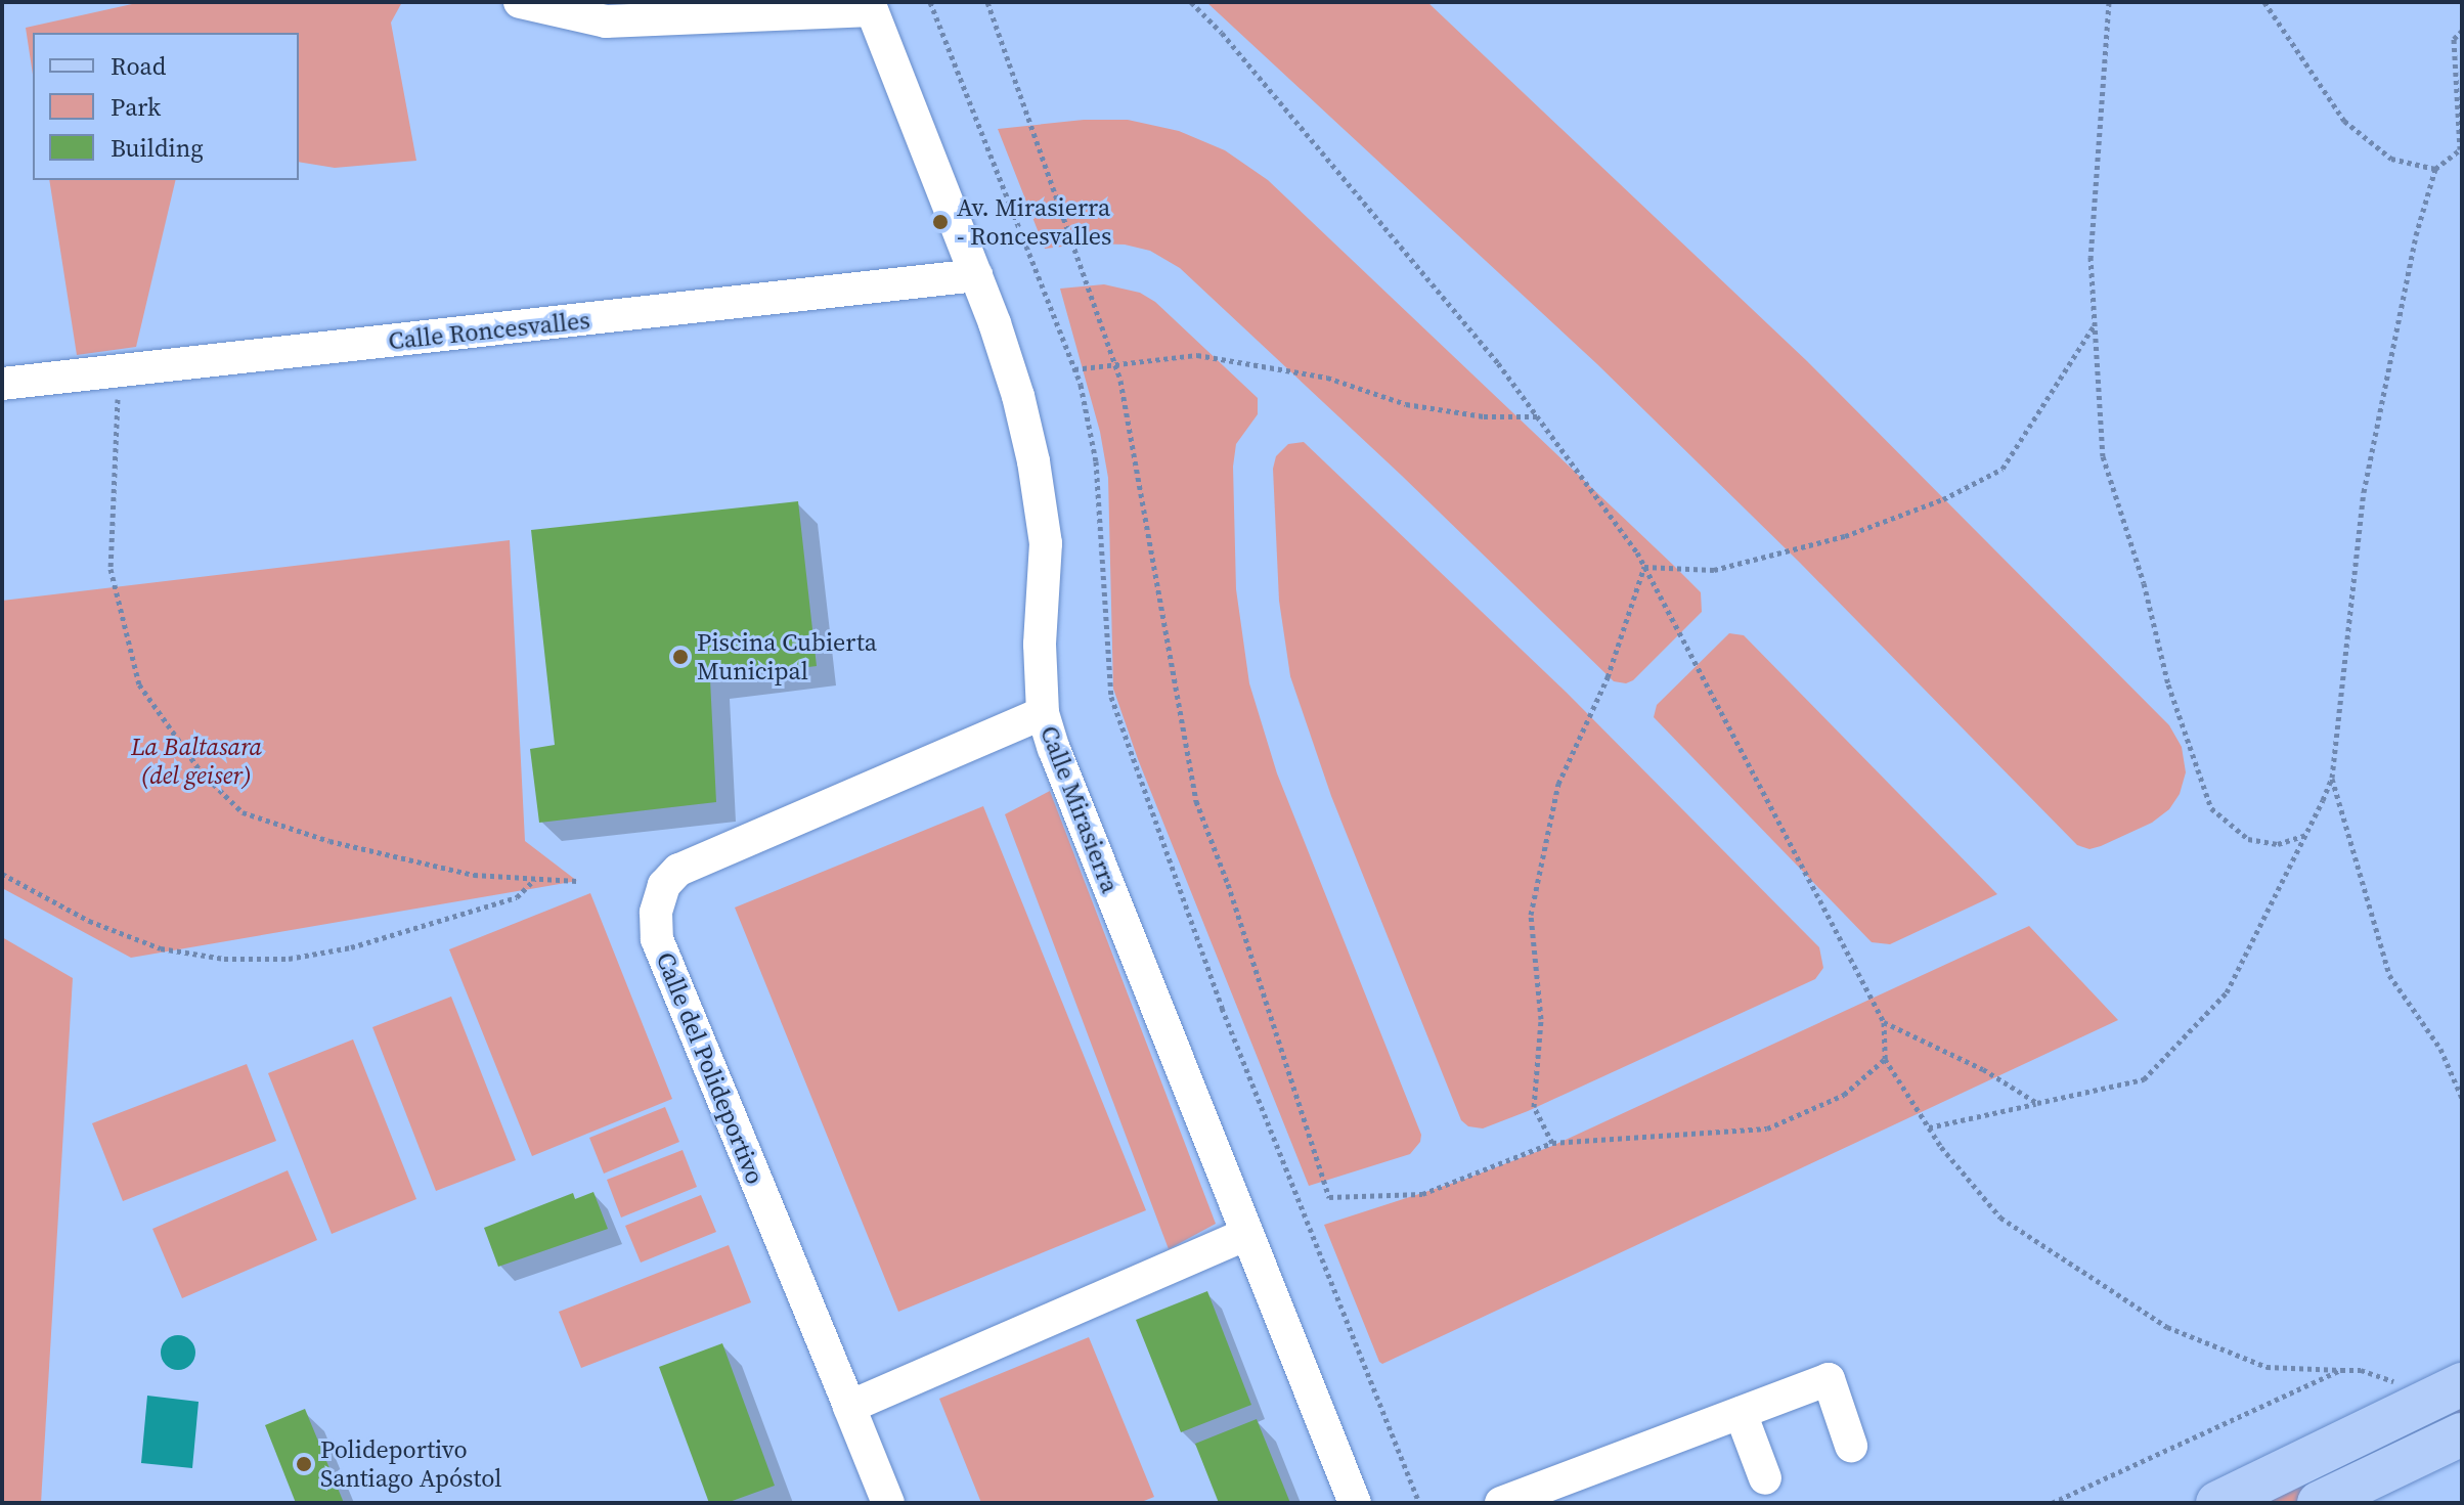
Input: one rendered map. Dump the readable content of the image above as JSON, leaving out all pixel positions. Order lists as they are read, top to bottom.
{
  "streets": {
    "street": ["Calle Roncesvalles", "Calle Mirasierra", "Calle del Polideportivo"]
  },
  "crossings": [
    ["Calle Roncesvalles", "Calle Mirasierra"],
    ["Calle Mirasierra", "Calle del Polideportivo"]
  ],
  "parks": ["La Baltasara (del geiser)"],
  "places": ["Av. Mirasierra - Roncesvalles", "Piscina Cubierta Municipal", "Polideportivo Santiago Apóstol"],
  "legend": ["Road", "Park", "Building"]
}
